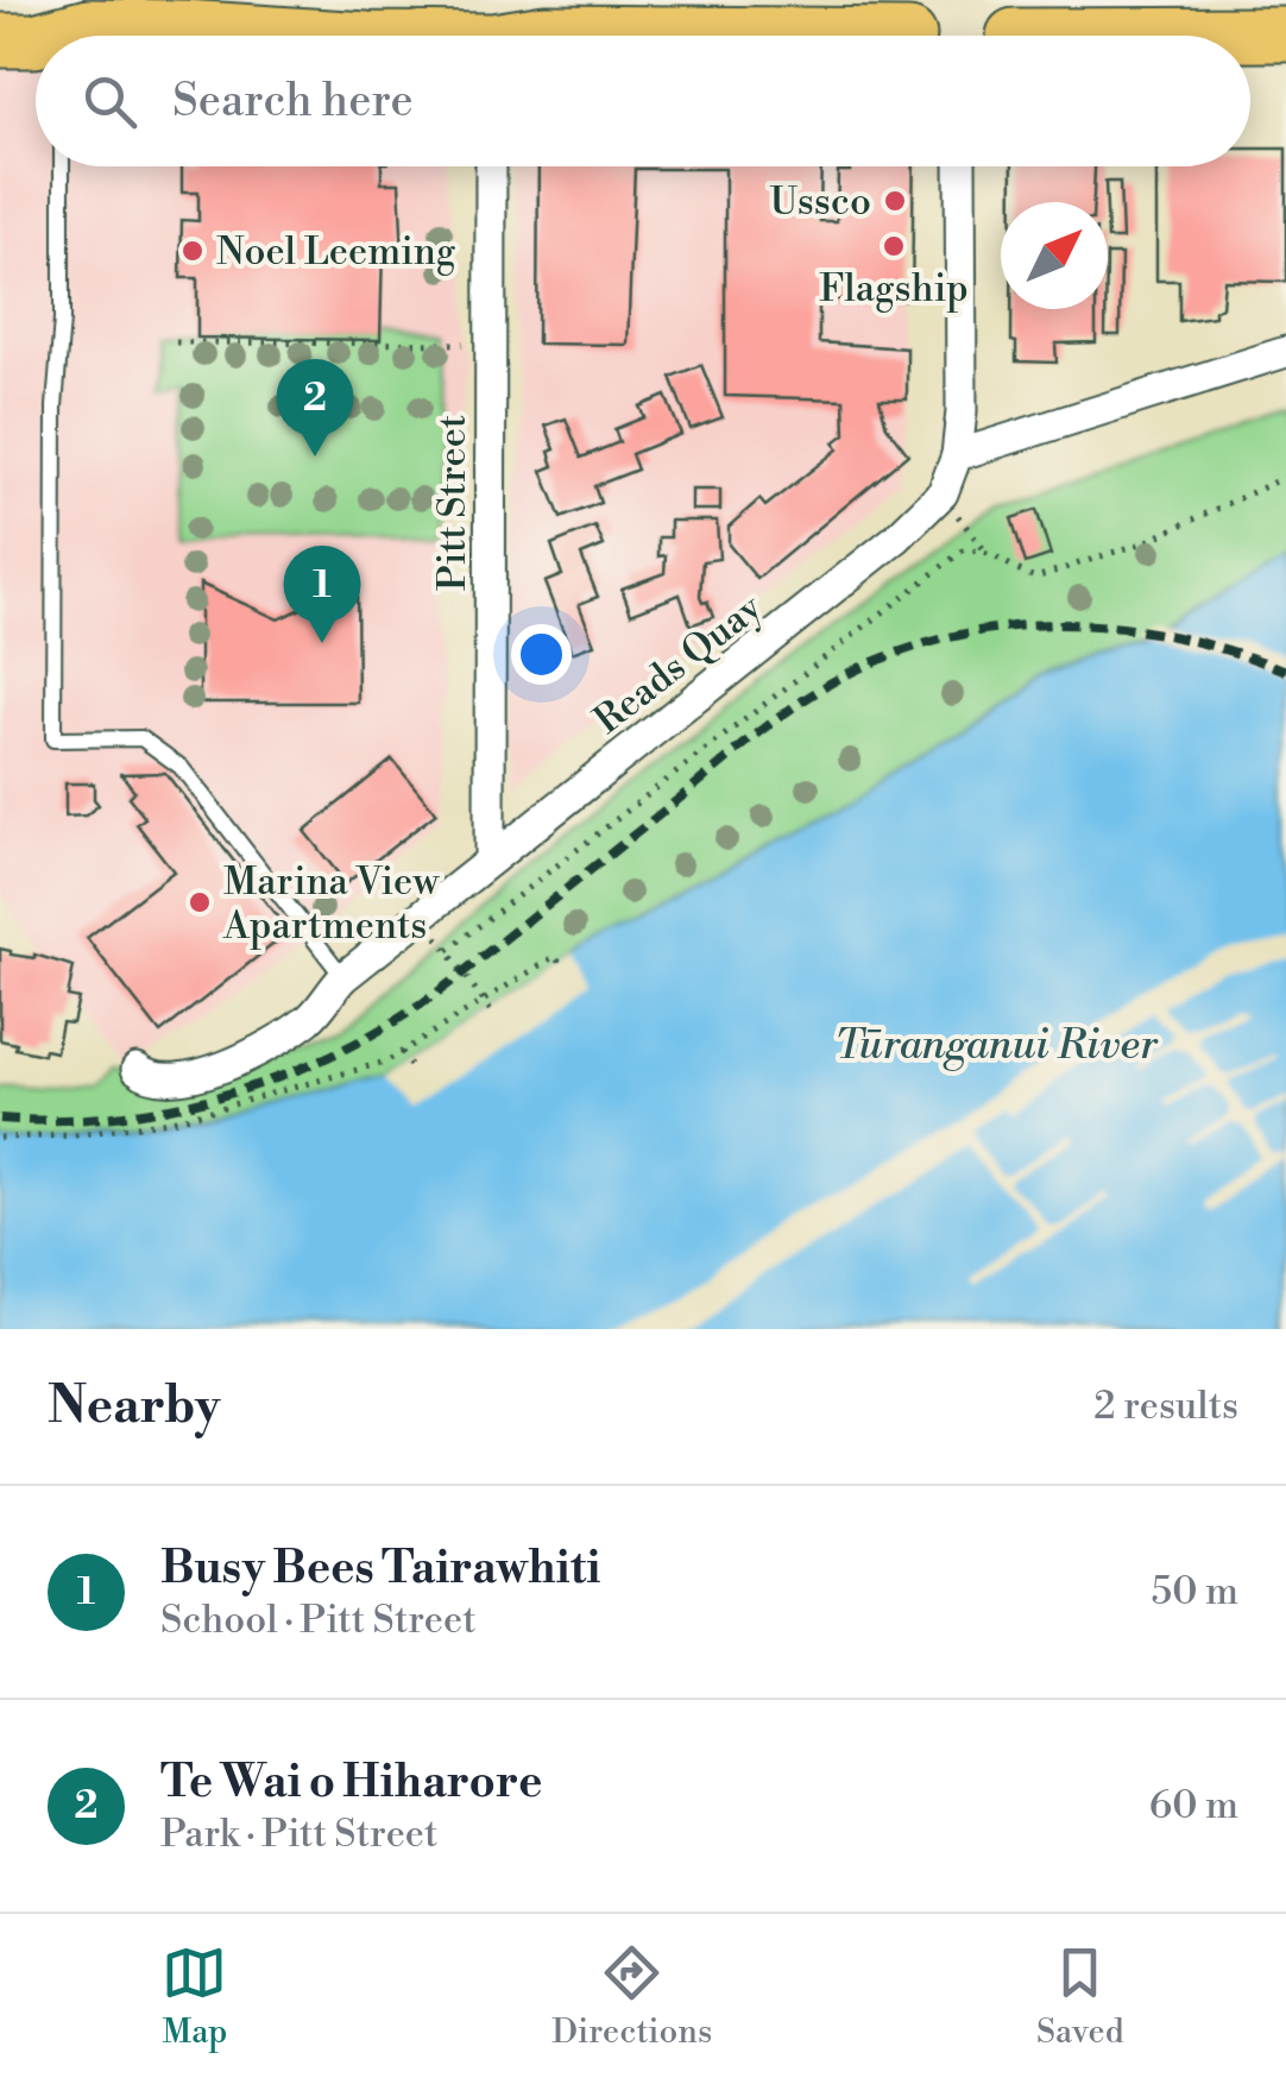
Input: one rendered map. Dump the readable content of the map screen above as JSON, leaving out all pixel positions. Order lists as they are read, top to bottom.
{
  "streets": {
    "street": ["Pitt Street", "Reads Quay"]
  },
  "crossings": [
    ["Pitt Street", "Reads Quay"]
  ],
  "water": ["Tūranganui River"],
  "places": [
    "Ussco",
    "Flagship",
    "Noel Leeming",
    "Marina View Apartments"
  ],
  "north": "top right",
  "page": {
    "search": "Search here",
    "pins": ["2", "1"],
    "heading": ["Nearby", "2 results"],
    "list": [
      {
        "mark": "1",
        "name": "Busy Bees Tairawhiti",
        "note": "School · Pitt Street",
        "value": "50 m"
      },
      {
        "mark": "2",
        "name": "Te Wai o Hiharore",
        "note": "Park · Pitt Street",
        "value": "60 m"
      }
    ],
    "nav": ["Map", "Directions", "Saved"]
  }
}
